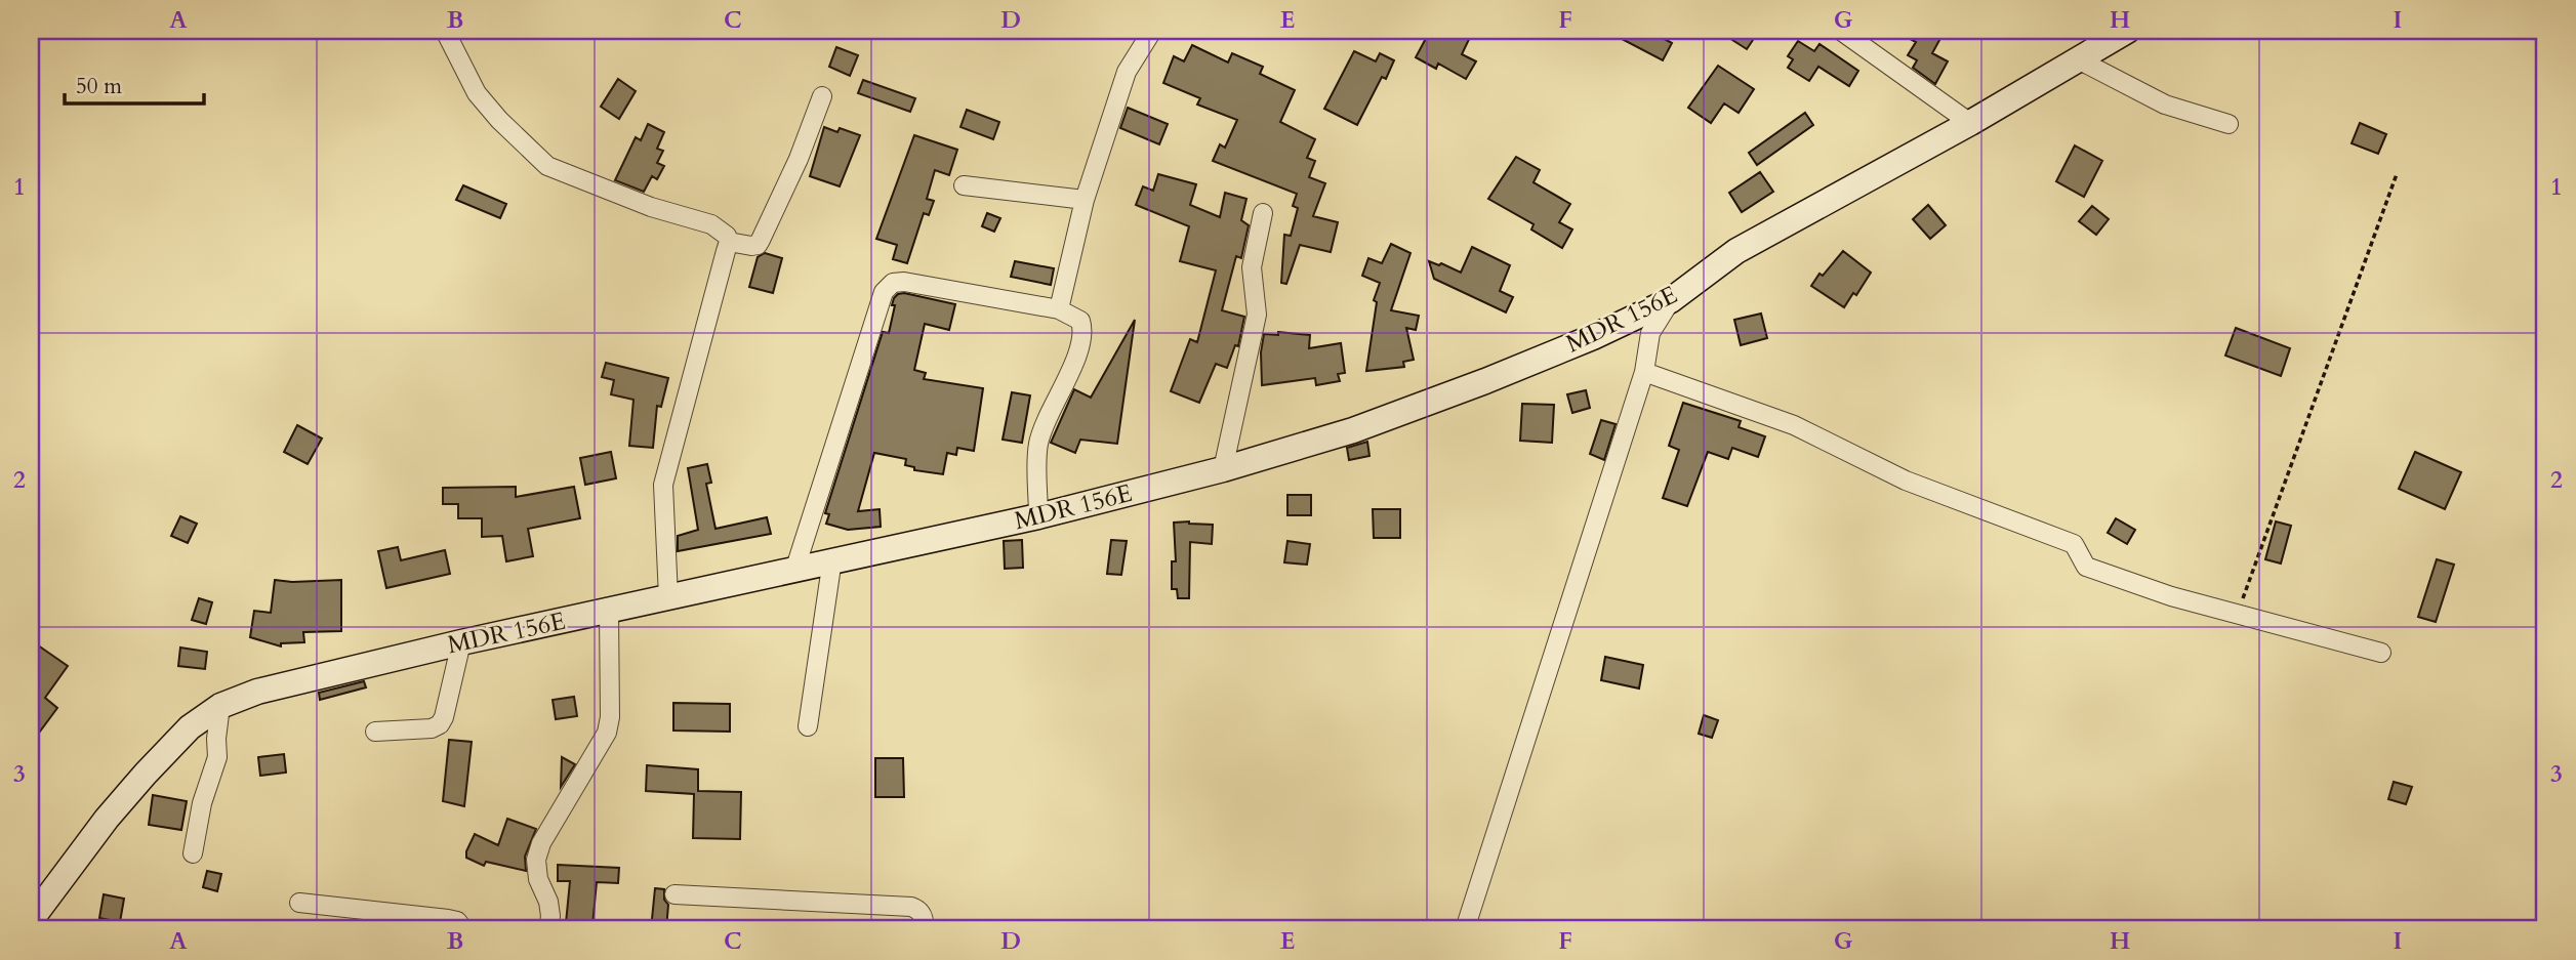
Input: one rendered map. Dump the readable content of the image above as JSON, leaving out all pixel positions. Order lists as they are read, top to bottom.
{
  "streets": {
    "main road": ["MDR 156E"]
  },
  "scale_bar": "50 m",
  "grid": {
    "columns": [
      "A",
      "B",
      "C",
      "D",
      "E",
      "F",
      "G",
      "H",
      "I"
    ],
    "rows": ["1", "2", "3"]
  }
}
